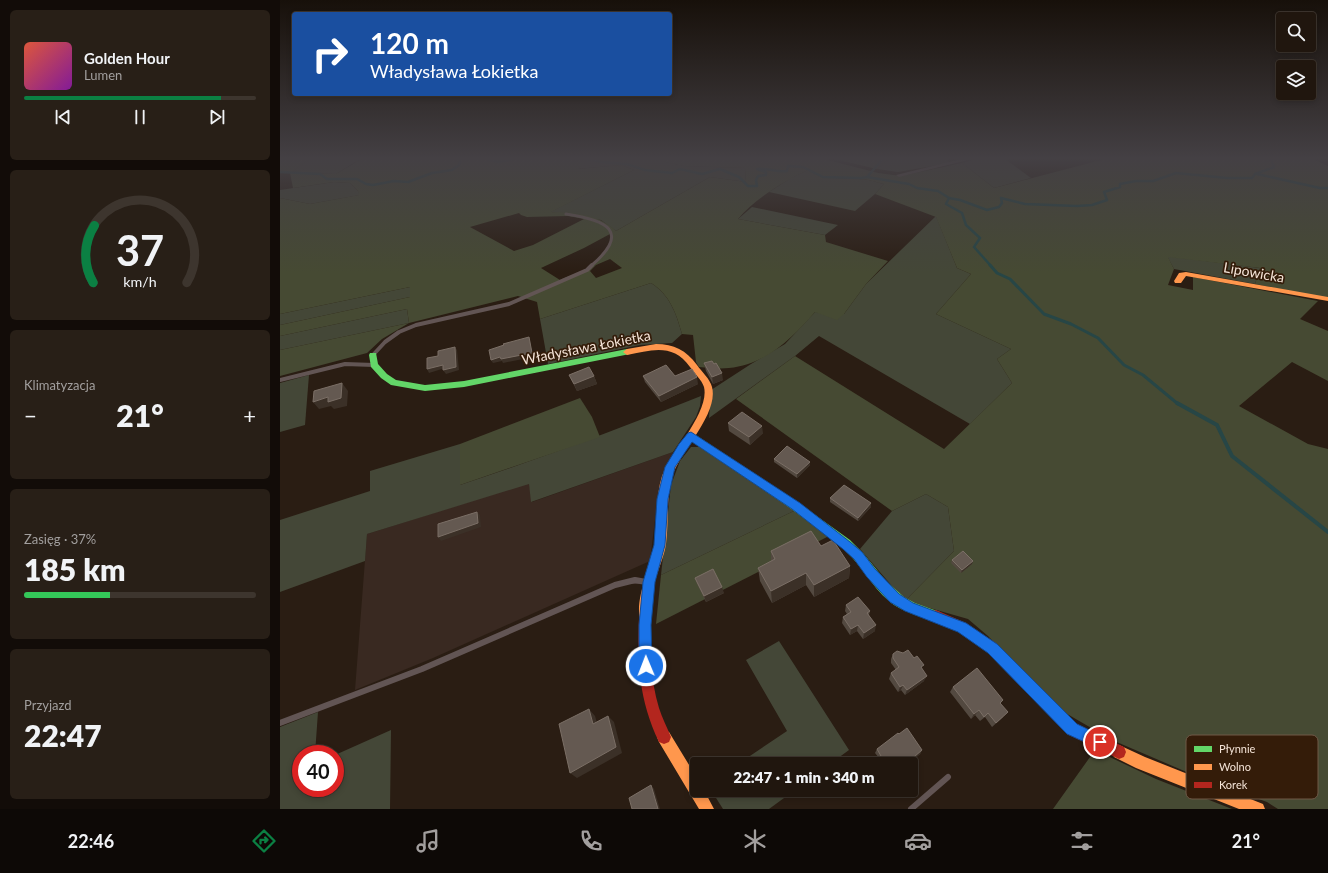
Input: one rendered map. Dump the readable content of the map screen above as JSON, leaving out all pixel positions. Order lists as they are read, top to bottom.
{
  "streets": {
    "street": ["Lipowicka", "Władysława Łokietka"]
  },
  "legend": ["Płynnie", "Wolno", "Korek"],
  "page": {
    "turn": ["120 m", "Władysława Łokietka"],
    "song": ["Golden Hour", "Lumen"],
    "tile": [
      "Klimatyzacja",
      ["Zasięg · 37%", "185 km"],
      ["Przyjazd", "22:47"]
    ],
    "heat": ["−", "21°", "+"],
    "limit": "40",
    "trip": "22:47 · 1 min · 340 m",
    "tabs": ["22:46", "21°"],
    "gauge": ["37", "km/h"]
  }
}
